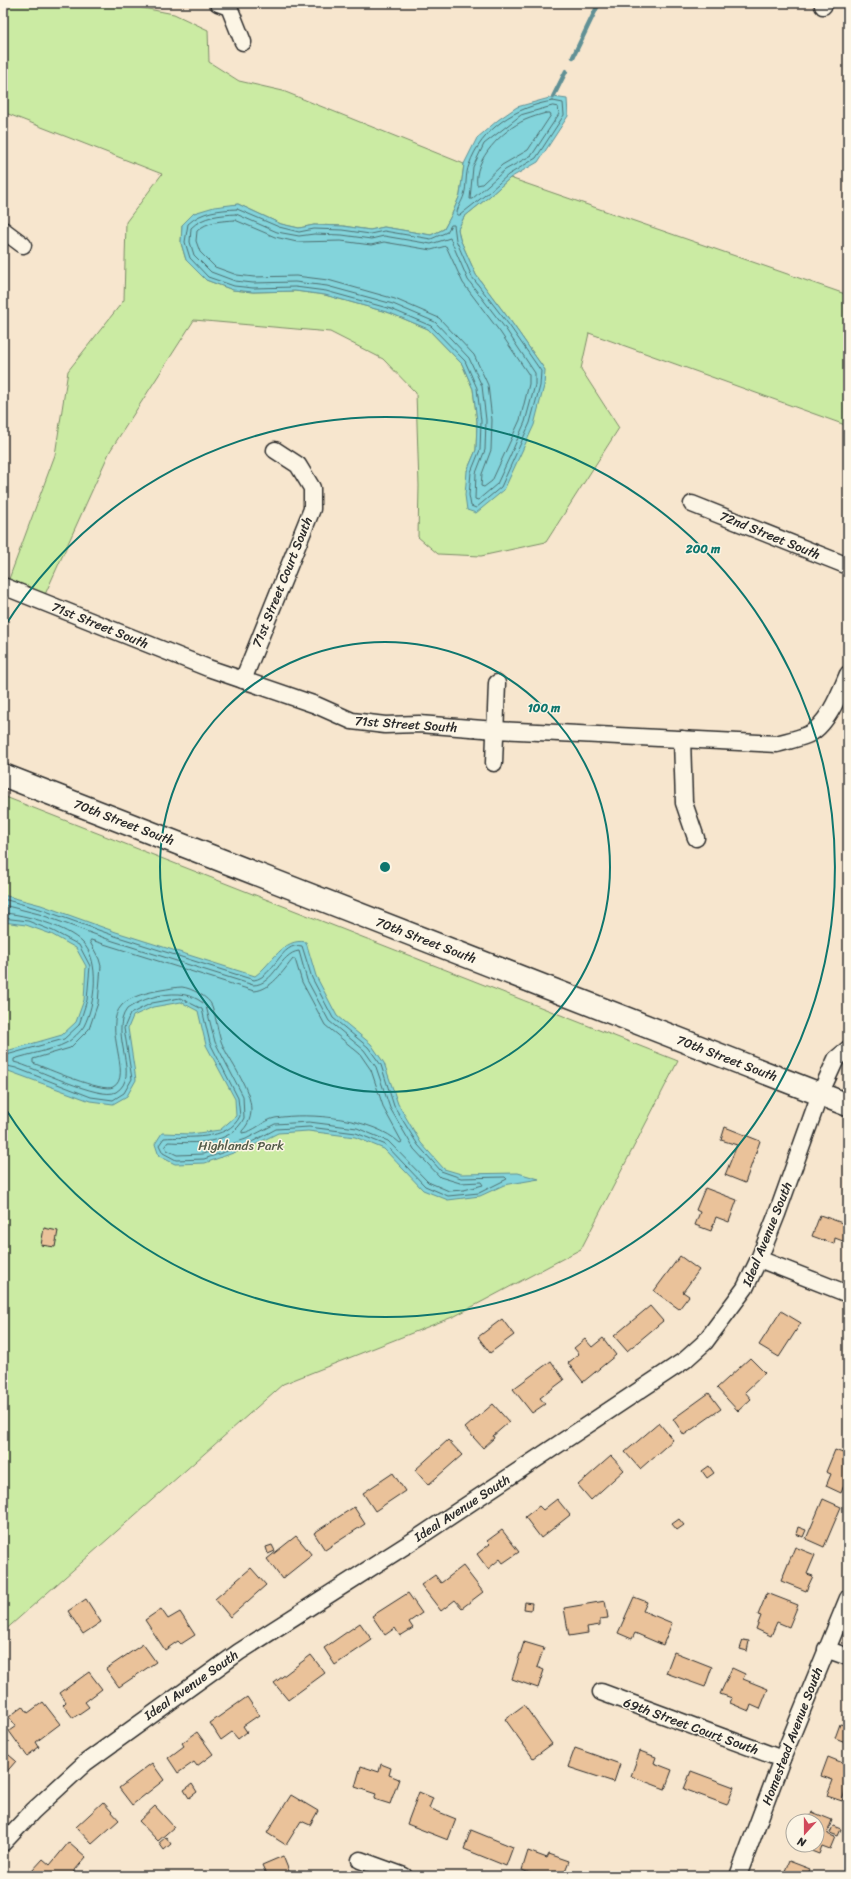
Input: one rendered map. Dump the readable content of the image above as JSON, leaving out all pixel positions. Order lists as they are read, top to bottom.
{
  "streets": {
    "main road": ["70th Street South"],
    "street": [
      "72nd Street South",
      "71st Street Court South",
      "71st Street South",
      "Ideal Avenue South",
      "69th Street Court South",
      "Homestead Avenue South"
    ]
  },
  "crossings": [
    ["71st Street Court South", "71st Street South"],
    ["70th Street South", "Ideal Avenue South"],
    ["69th Street Court South", "Homestead Avenue South"]
  ],
  "parks": ["Highlands Park"],
  "north": "bottom",
  "rings": ["200 m", "100 m"]
}
